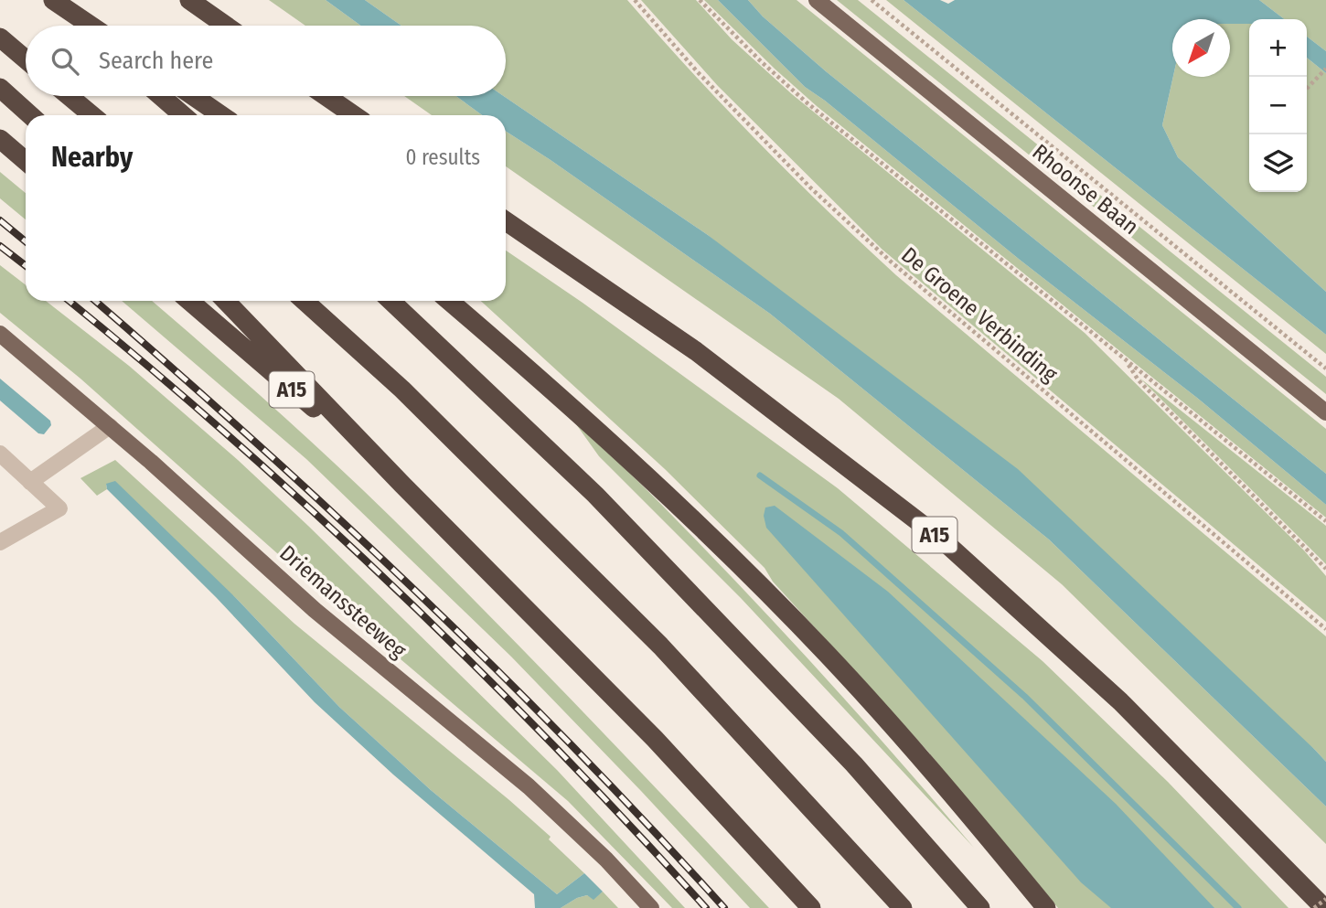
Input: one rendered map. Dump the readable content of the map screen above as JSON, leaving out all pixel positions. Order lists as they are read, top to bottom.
{
  "streets": {
    "highway": ["A15"],
    "main road": ["Rhoonse Baan", "Driemanssteeweg"],
    "path": ["De Groene Verbinding"]
  },
  "north": "bottom left",
  "page": {
    "map_buttons": ["+", "−"],
    "search": "Search here",
    "heading": ["Nearby", "0 results"]
  }
}
